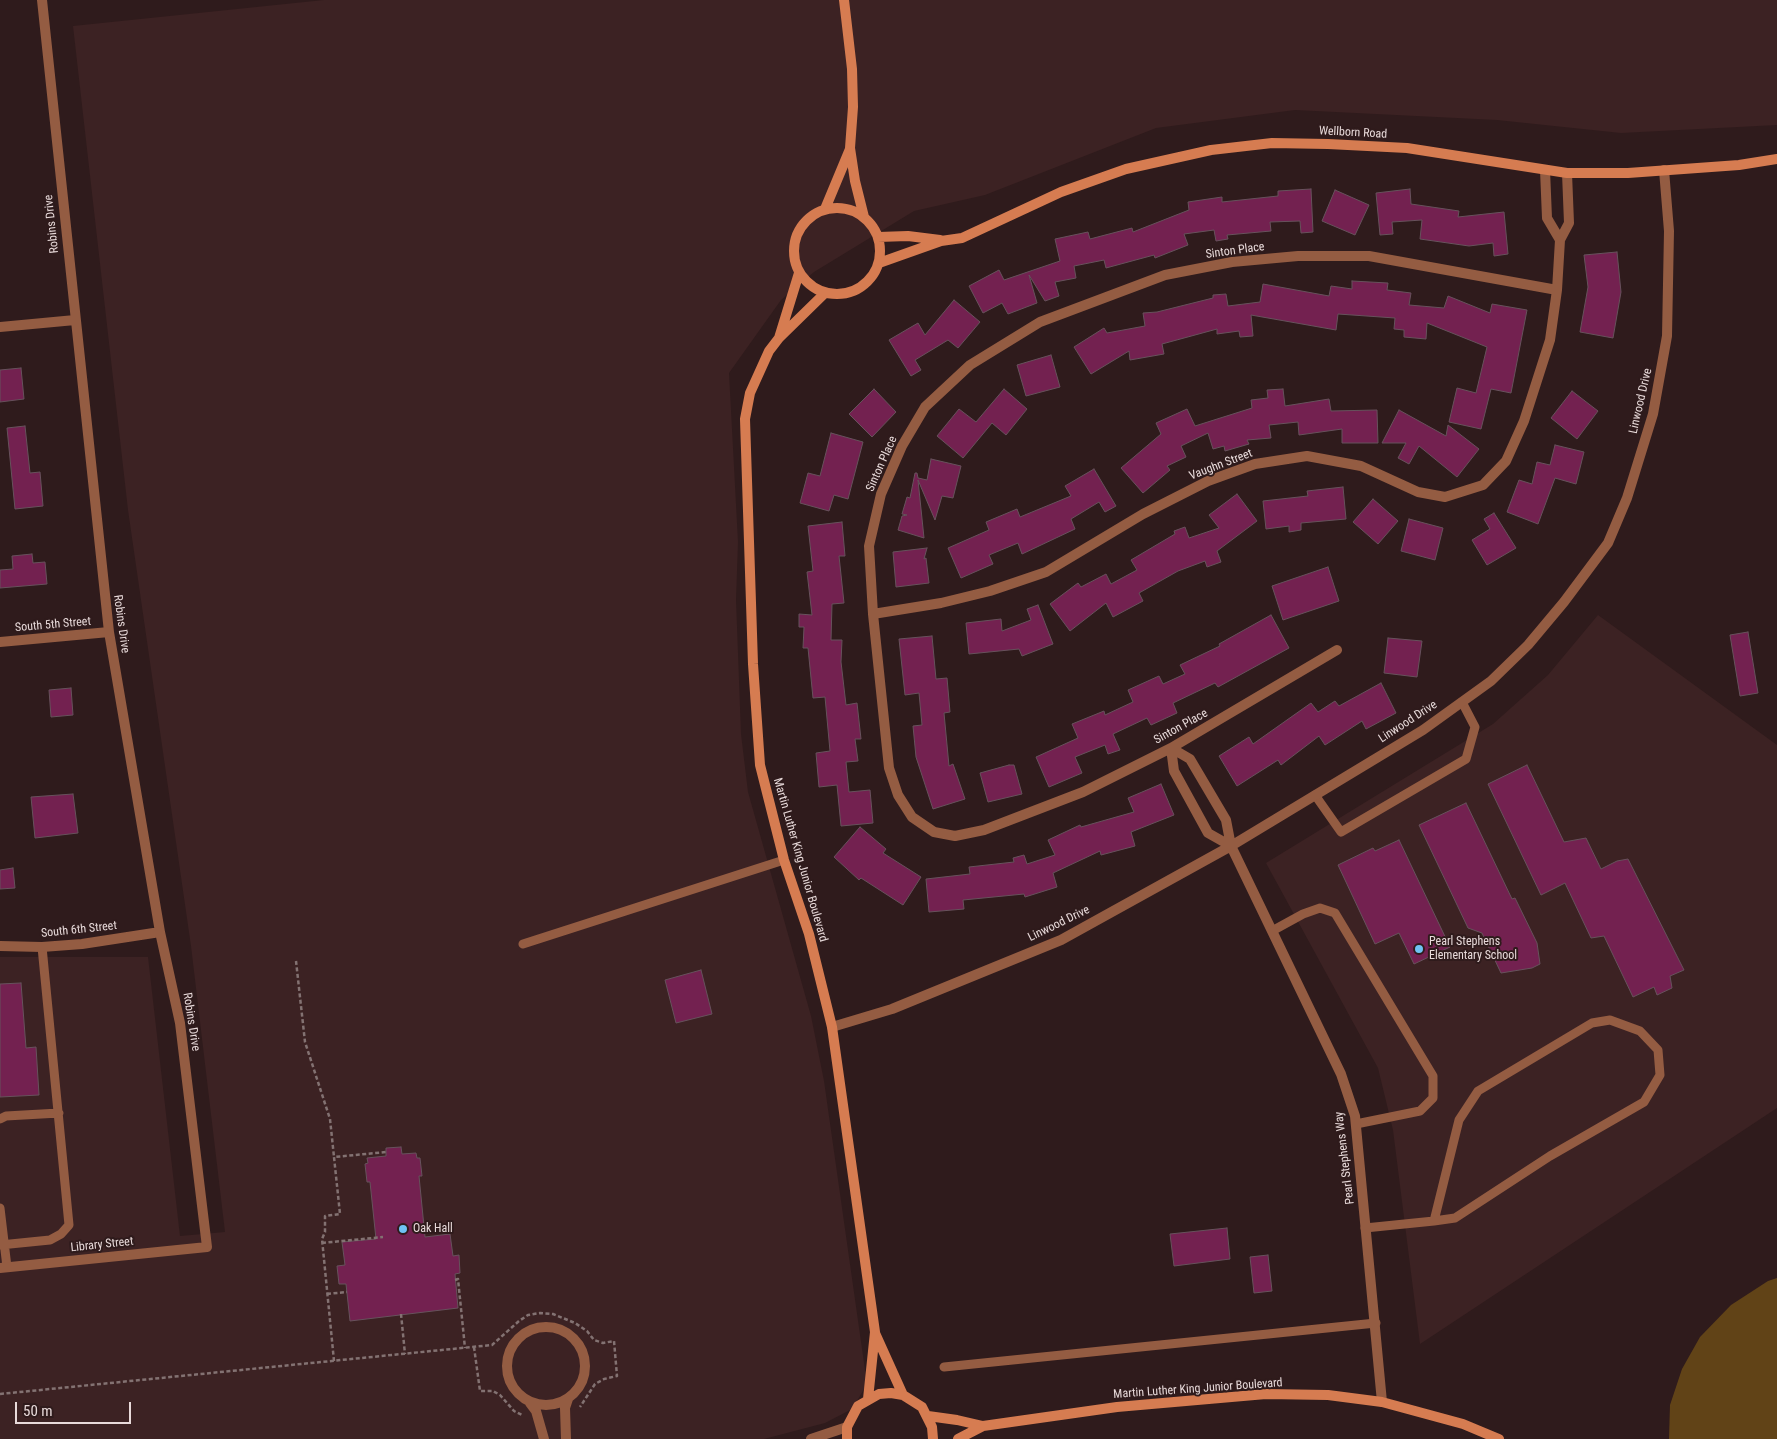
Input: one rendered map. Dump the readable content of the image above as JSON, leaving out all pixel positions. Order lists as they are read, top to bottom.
{
  "streets": {
    "street": [
      "Wellborn Road",
      "Robins Drive",
      "Sinton Place",
      "Linwood Drive",
      "Vaughn Street",
      "South 5th Street",
      "Martin Luther King Junior Boulevard",
      "South 6th Street",
      "Pearl Stephens Way",
      "Library Street"
    ]
  },
  "crossings": [
    ["Wellborn Road", "Linwood Drive"],
    ["Wellborn Road", "Vaughn Street"],
    ["Robins Drive", "South 5th Street"],
    ["Robins Drive", "South 6th Street"],
    ["Robins Drive", "Library Street"],
    ["Sinton Place", "Vaughn Street"],
    ["Sinton Place", "Pearl Stephens Way"],
    ["Linwood Drive", "Martin Luther King Junior Boulevard"],
    ["Linwood Drive", "Pearl Stephens Way"],
    ["Martin Luther King Junior Boulevard", "Pearl Stephens Way"]
  ],
  "places": ["Pearl Stephens Elementary School", "Oak Hall"],
  "scale_bar": "50 m"
}
